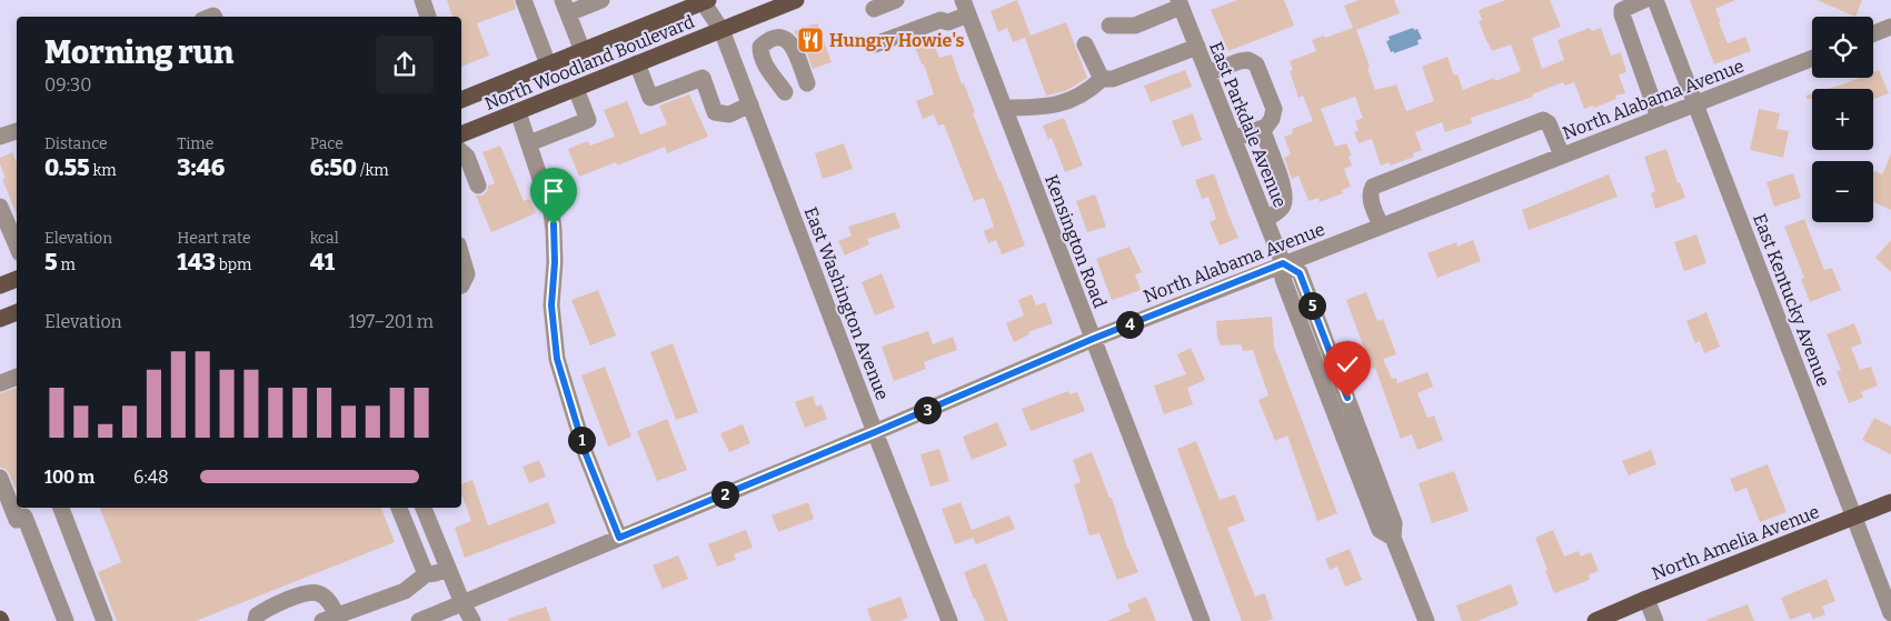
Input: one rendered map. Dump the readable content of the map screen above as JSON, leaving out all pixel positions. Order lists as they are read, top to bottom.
{
  "streets": {
    "main road": ["North Woodland Boulevard", "North Amelia Avenue"],
    "street": [
      "North Alabama Avenue",
      "East Parkdale Avenue",
      "Kensington Road",
      "East Kentucky Avenue",
      "East Washington Avenue"
    ]
  },
  "crossings": [
    ["North Woodland Boulevard", "East Washington Avenue"],
    ["North Alabama Avenue", "East Parkdale Avenue"],
    ["North Alabama Avenue", "Kensington Road"],
    ["North Alabama Avenue", "East Kentucky Avenue"],
    ["North Alabama Avenue", "East Washington Avenue"],
    ["East Kentucky Avenue", "North Amelia Avenue"]
  ],
  "places": {
    "restaurant": ["Hungry Howie's"]
  },
  "page": {
    "map_buttons": ["+", "−"],
    "heading": ["Morning run", "09:30"],
    "stats": [
      ["Distance", "0.55 km"],
      ["Time", "3:46"],
      ["Pace", "6:50 /km"],
      ["Elevation", "5 m"],
      ["Heart rate", "143 bpm"],
      ["kcal", "41"]
    ],
    "pins": [
      "5",
      "4",
      "3",
      "1",
      "2"
    ],
    "chart": ["Elevation", "197–201 m"],
    "list": [
      {
        "name": "100 m",
        "note": "6:48"
      }
    ]
  }
}
